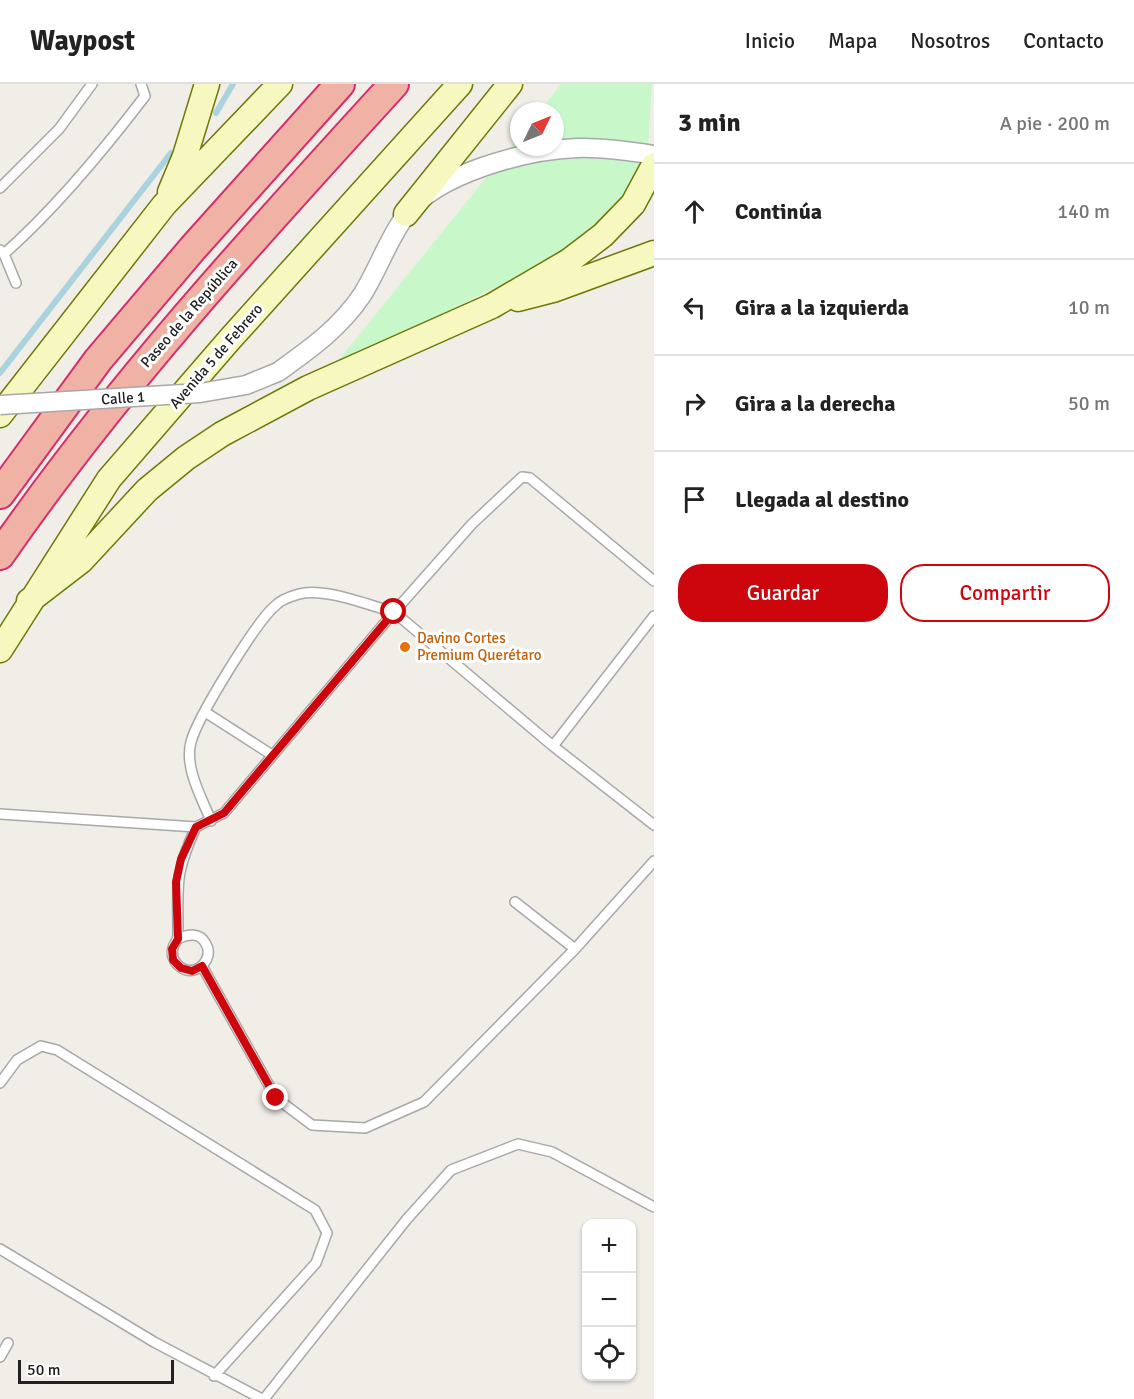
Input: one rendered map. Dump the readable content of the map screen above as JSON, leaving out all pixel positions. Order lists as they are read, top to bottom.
{
  "streets": {
    "highway": ["Paseo de la República"],
    "main road": ["Avenida 5 de Febrero"],
    "street": ["Calle 1"]
  },
  "places": ["Davino Cortes Premium Querétaro"],
  "scale_bar": "50 m",
  "north": "top right",
  "page": {
    "header": "Waypost",
    "nav": [
      "Inicio",
      "Mapa",
      "Nosotros",
      "Contacto"
    ],
    "heading": ["3 min", "A pie · 200 m"],
    "list": [
      ["Continúa", "140 m"],
      ["Gira a la izquierda", "10 m"],
      ["Gira a la derecha", "50 m"],
      "Llegada al destino"
    ],
    "buttons": ["Guardar", "Compartir"],
    "map_buttons": ["+", "−"],
    "scale": "50 m"
  }
}
